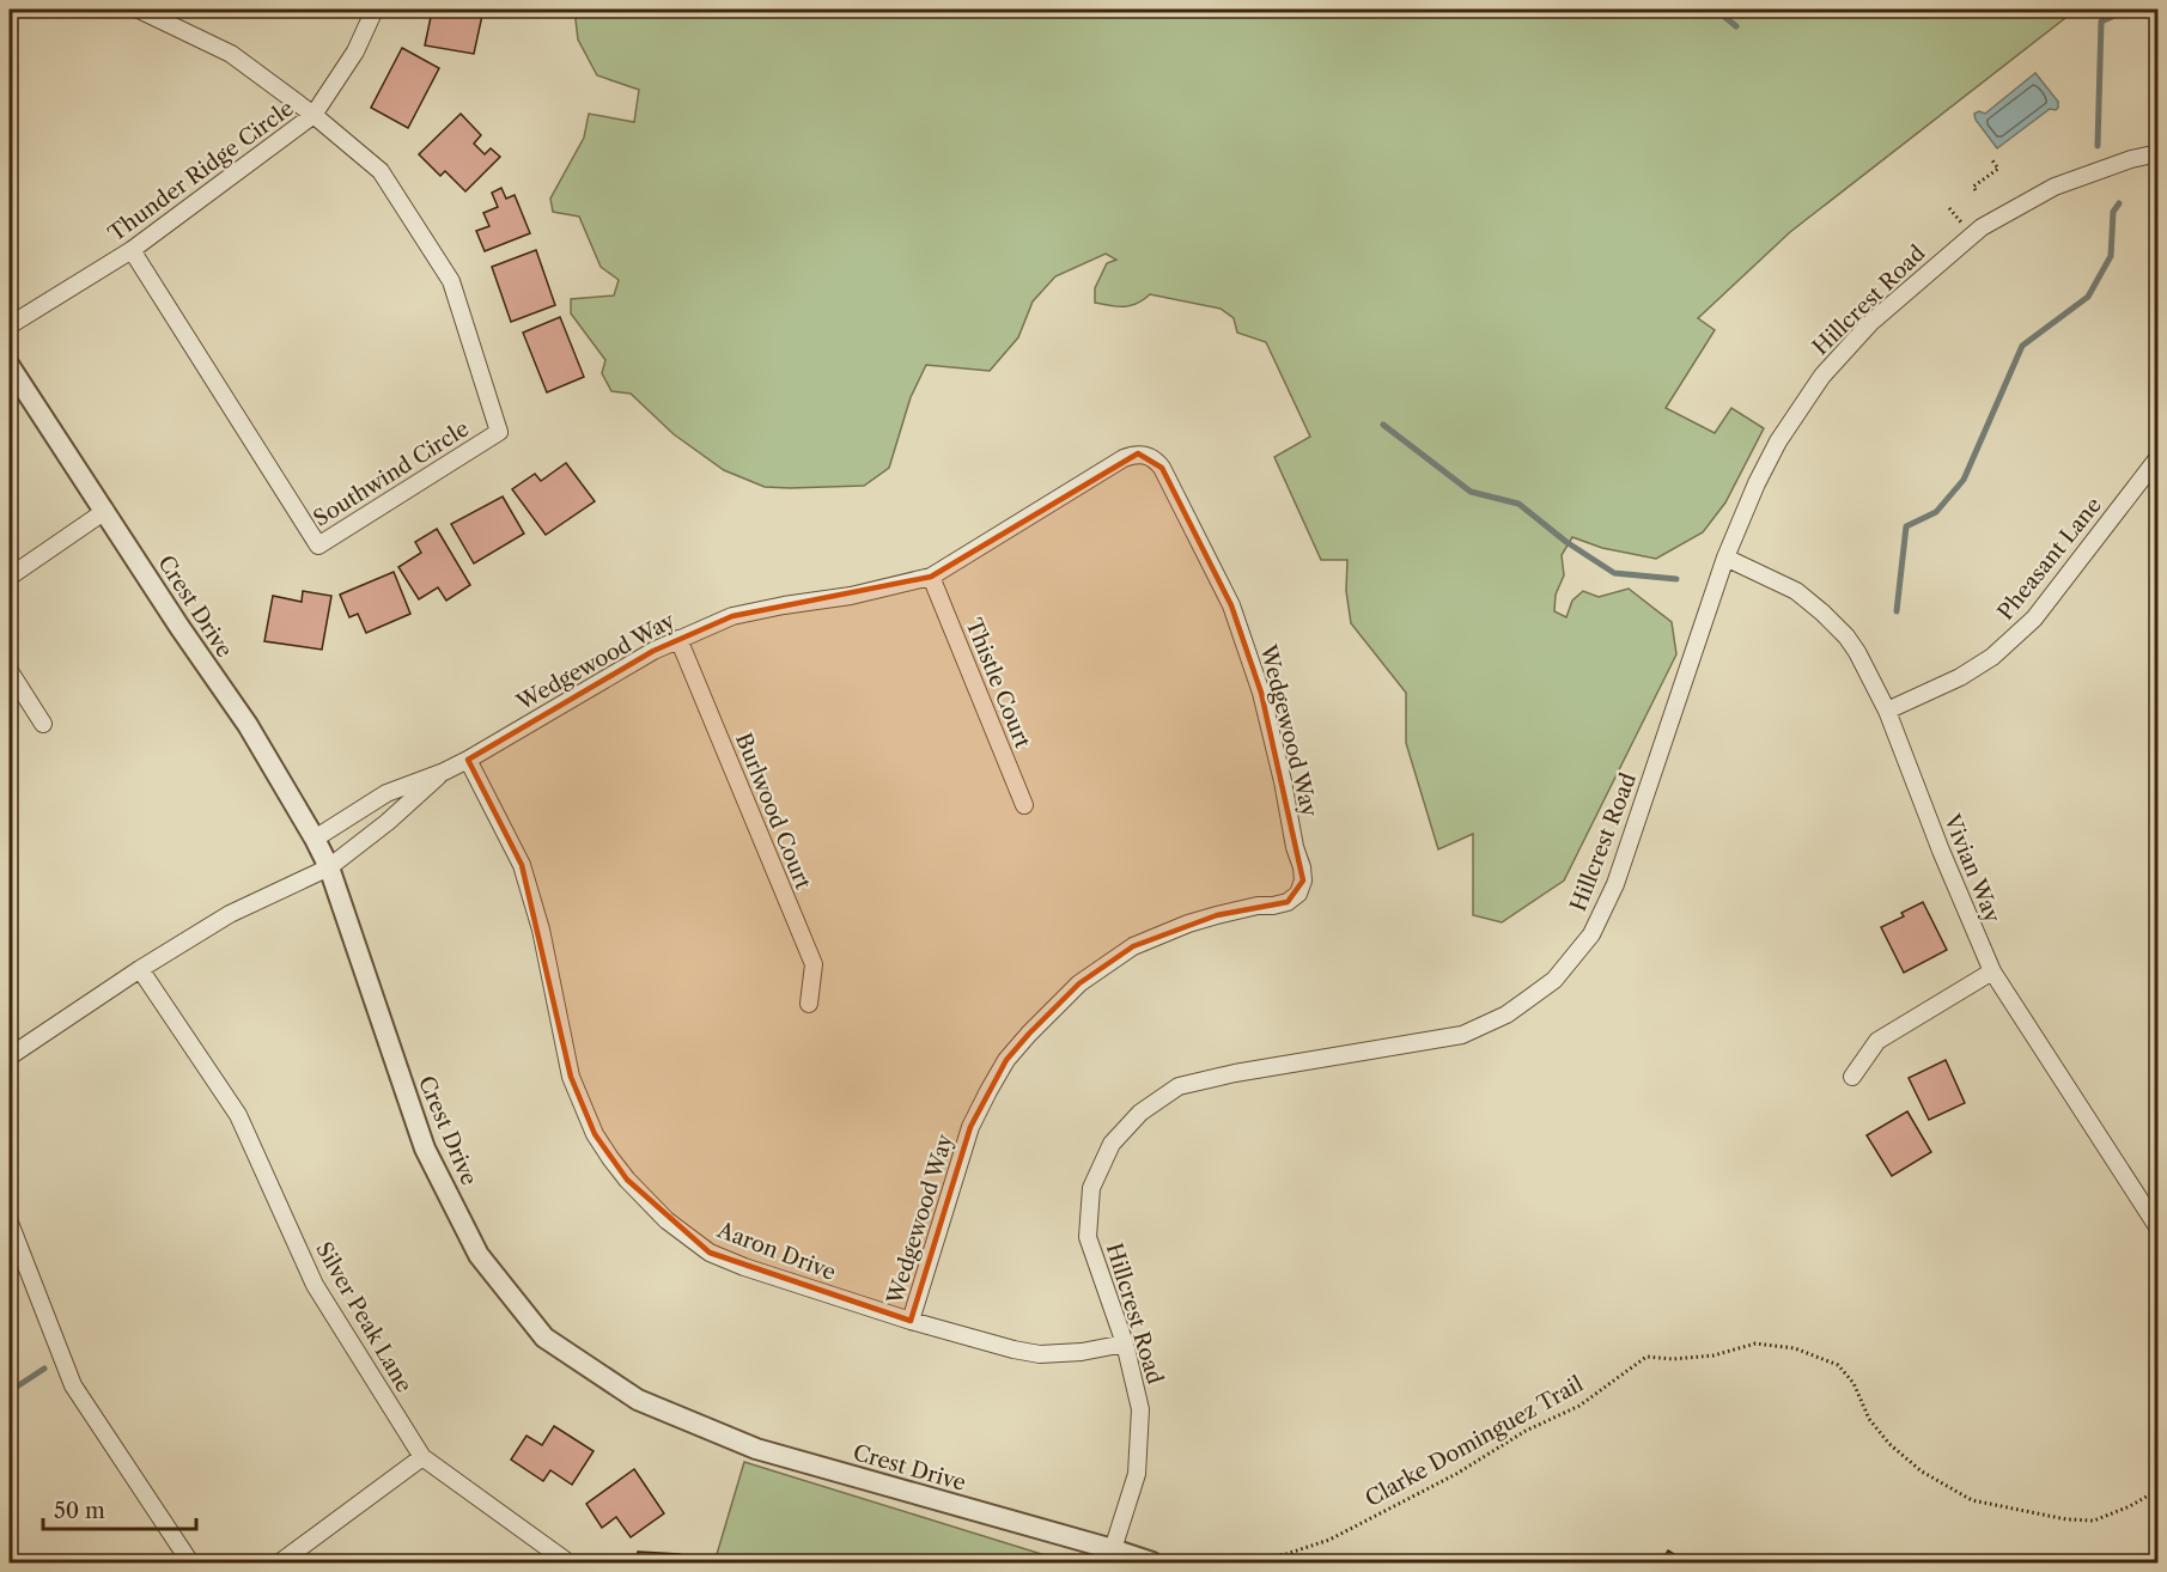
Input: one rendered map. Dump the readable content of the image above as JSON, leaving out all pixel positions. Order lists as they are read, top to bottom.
{
  "streets": {
    "street": [
      "Thunder Ridge Circle",
      "Hillcrest Road",
      "Southwind Circle",
      "Pheasant Lane",
      "Crest Drive",
      "Wedgewood Way",
      "Thistle Court",
      "Burlwood Court",
      "Vivian Way",
      "Aaron Drive",
      "Silver Peak Lane"
    ],
    "path": ["Clarke Dominguez Trail"]
  },
  "crossings": [
    ["Thunder Ridge Circle", "Southwind Circle"],
    ["Hillcrest Road", "Crest Drive"],
    ["Hillcrest Road", "Vivian Way"],
    ["Hillcrest Road", "Aaron Drive"],
    ["Pheasant Lane", "Vivian Way"],
    ["Crest Drive", "Wedgewood Way"],
    ["Wedgewood Way", "Thistle Court"],
    ["Wedgewood Way", "Burlwood Court"],
    ["Wedgewood Way", "Aaron Drive"]
  ],
  "scale_bar": "50 m"
}
